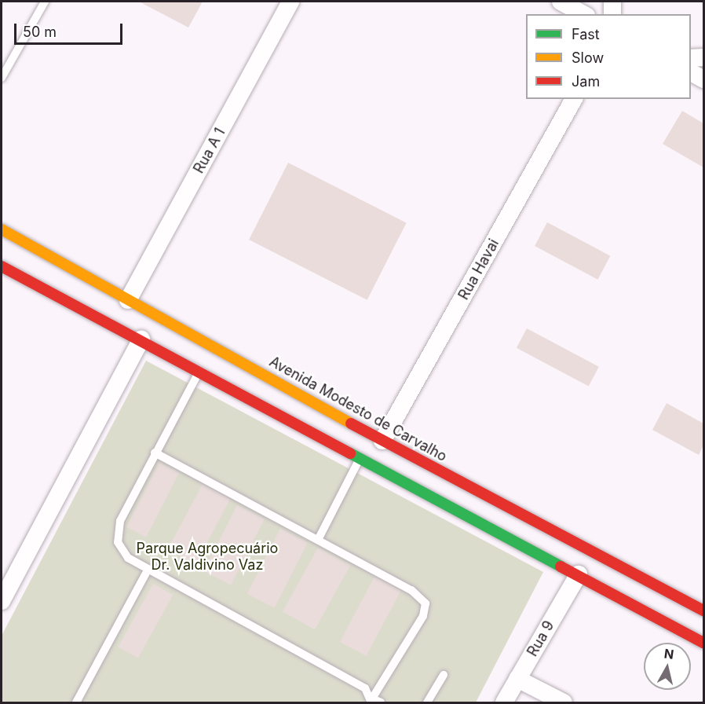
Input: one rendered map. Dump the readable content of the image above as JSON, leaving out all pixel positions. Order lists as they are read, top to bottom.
{
  "streets": {
    "main road": ["Avenida Modesto de Carvalho"],
    "street": ["Rua A 1", "Rua Havai", "Rua 9"]
  },
  "crossings": [
    ["Rua A 1", "Avenida Modesto de Carvalho"],
    ["Rua Havai", "Avenida Modesto de Carvalho"],
    ["Avenida Modesto de Carvalho", "Rua 9"]
  ],
  "parks": ["Parque Agropecuário Dr. Valdivino Vaz"],
  "legend": ["Fast", "Slow", "Jam"],
  "scale_bar": "50 m",
  "north": "top"
}
